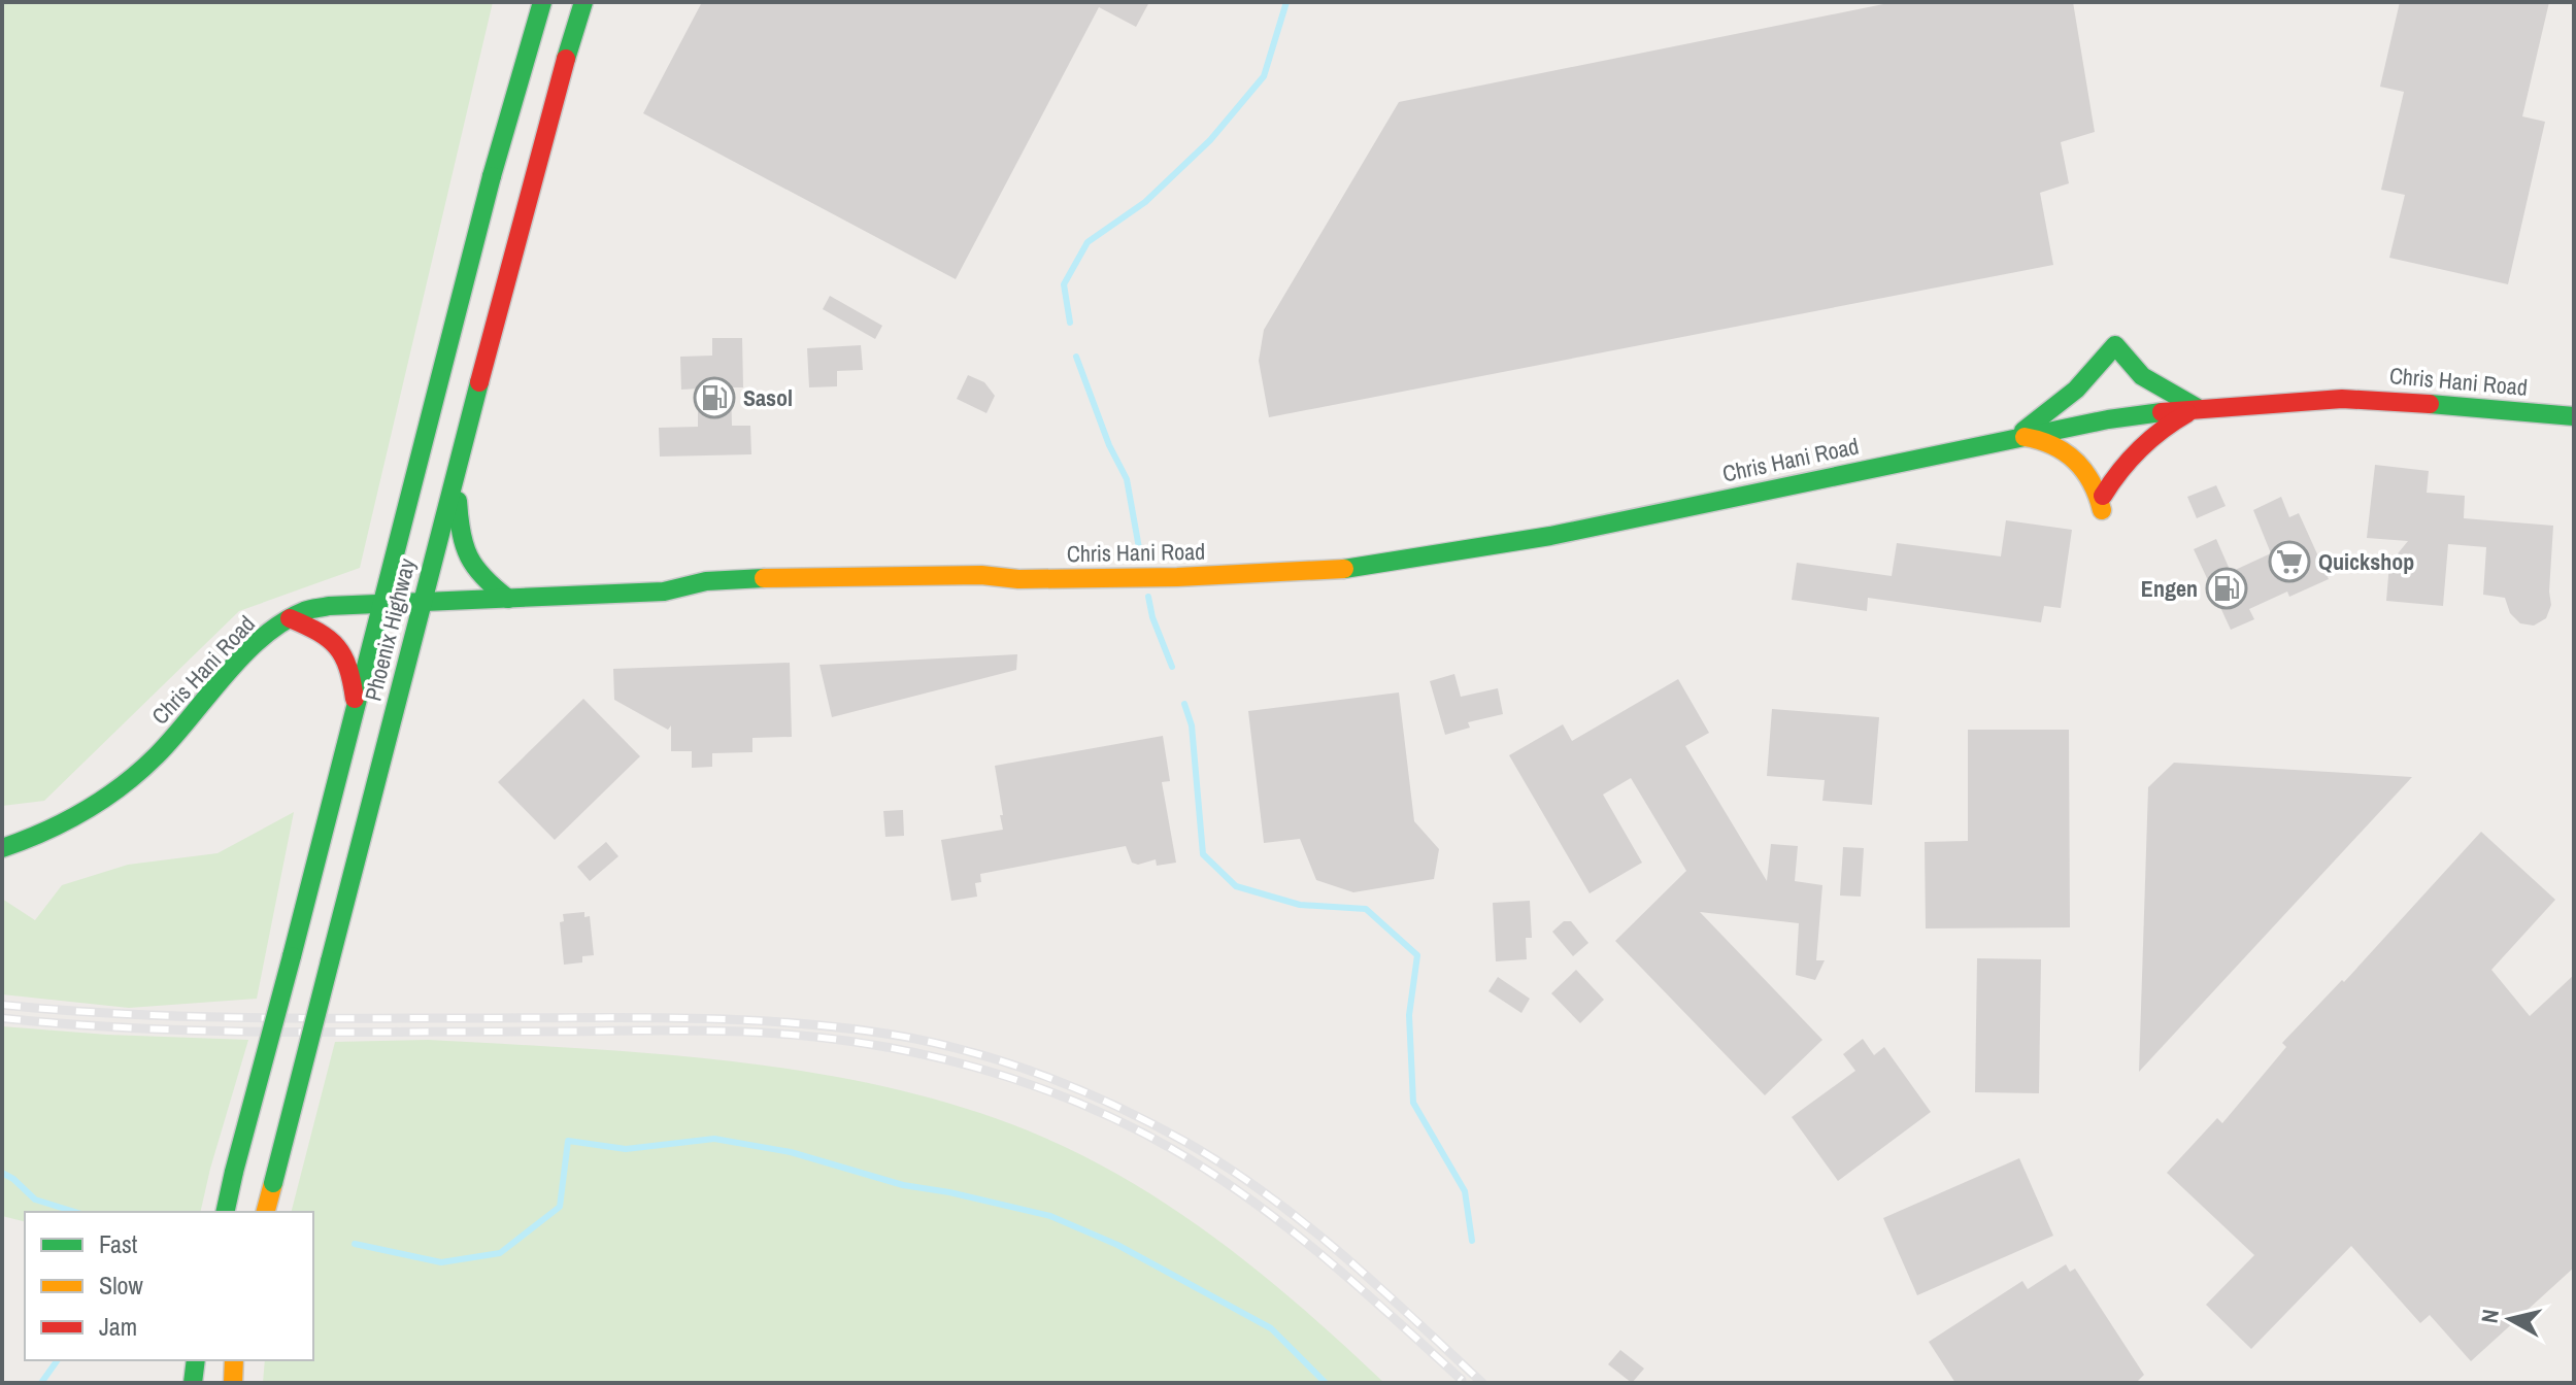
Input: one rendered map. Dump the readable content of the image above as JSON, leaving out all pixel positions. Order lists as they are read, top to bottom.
{
  "streets": {
    "main road": ["Chris Hani Road", "Phoenix Highway"]
  },
  "crossings": [
    ["Chris Hani Road", "Phoenix Highway"]
  ],
  "places": {
    "fuel station": ["Sasol", "Engen"],
    "supermarket": ["Quickshop"]
  },
  "legend": ["Fast", "Slow", "Jam"],
  "north": "left"
}
